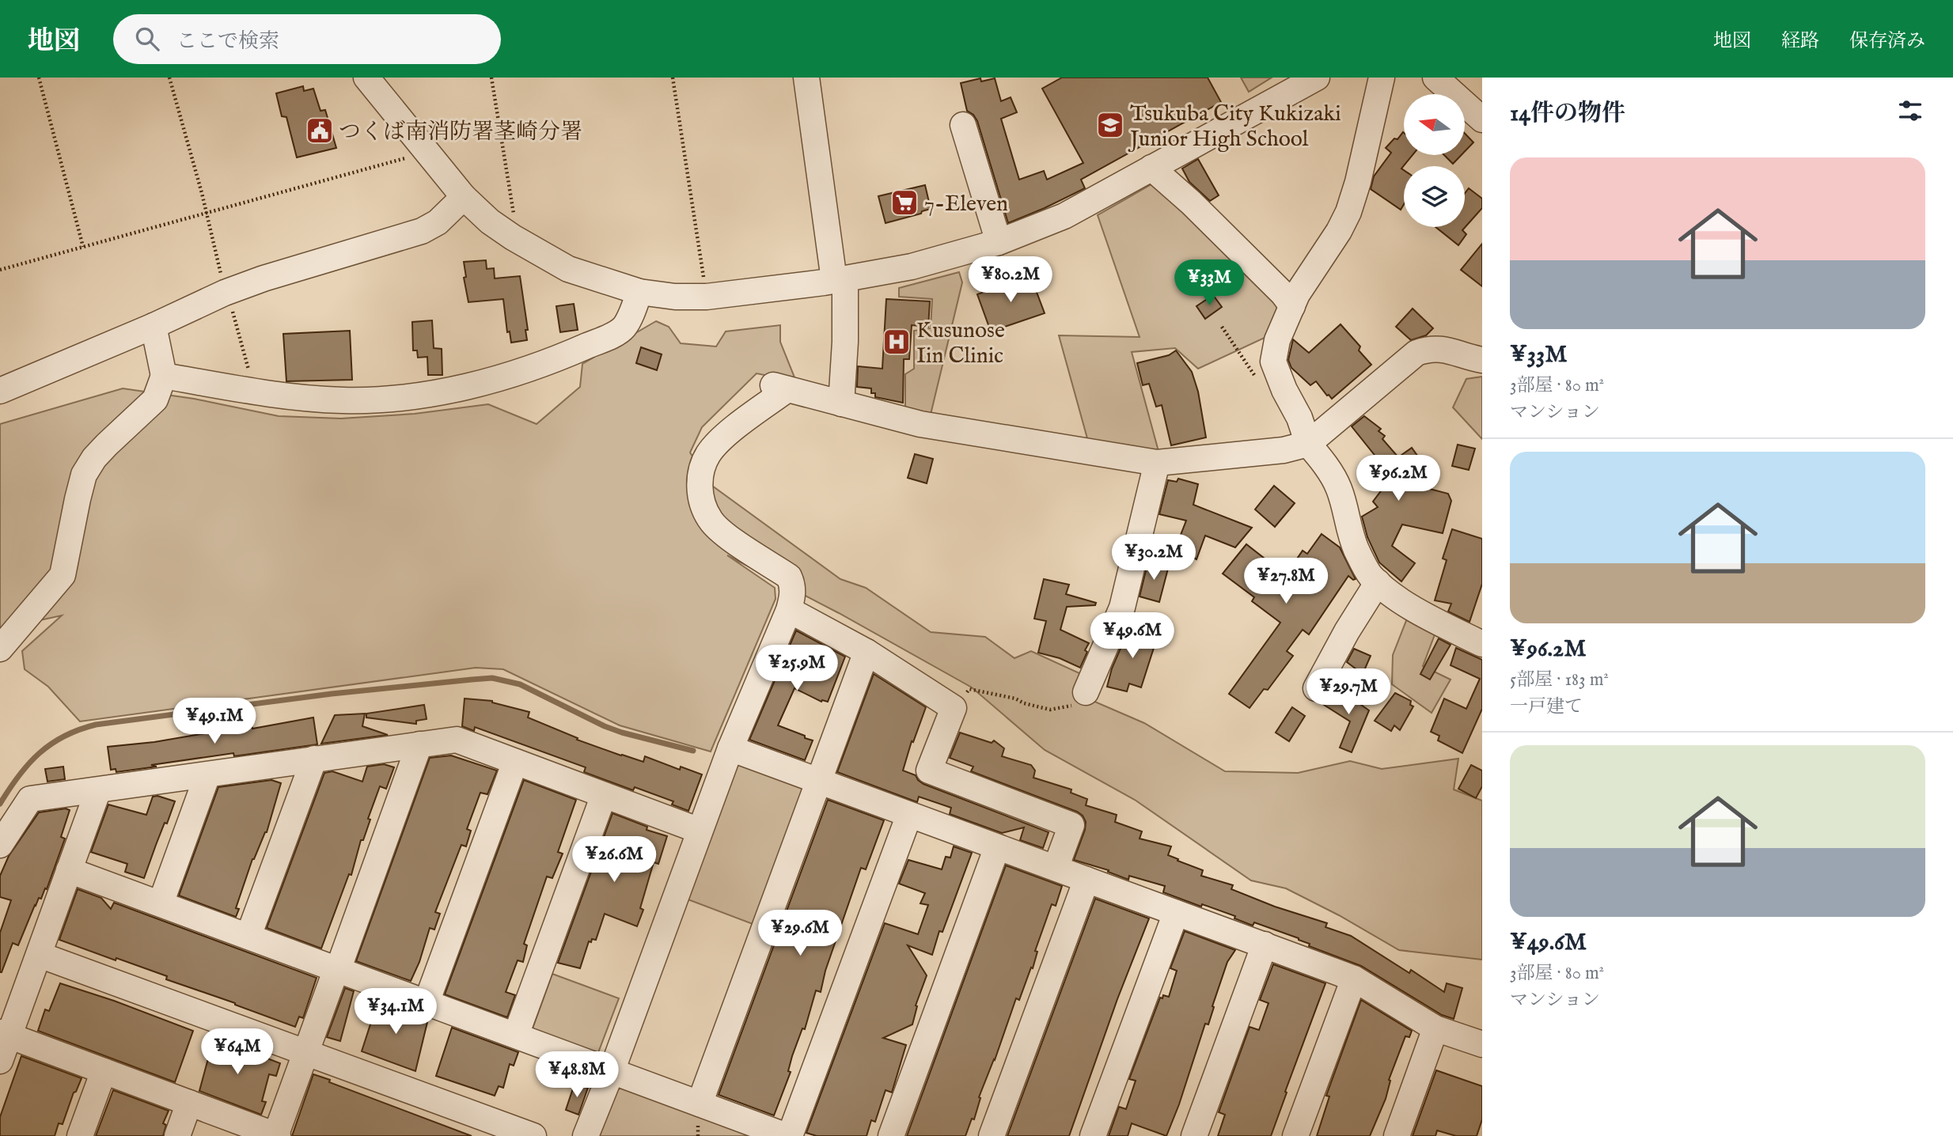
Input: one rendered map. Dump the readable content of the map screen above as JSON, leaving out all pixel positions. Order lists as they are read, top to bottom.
{
  "places": {
    "school or university": ["Tsukuba City Kukizaki Junior High School"],
    "public building": ["つくば南消防署茎崎分署"],
    "supermarket": ["7-Eleven"],
    "hospital": ["Kusunose Iin Clinic"]
  },
  "north": "left",
  "page": {
    "header": "地図",
    "search": "ここで検索",
    "nav": ["地図", "経路", "保存済み"],
    "heading": "14件の物件",
    "list": [
      {
        "name": "¥33M",
        "note": "3部屋 · 80 m² · マンション"
      },
      {
        "name": "¥96.2M",
        "note": "5部屋 · 183 m² · 一戸建て"
      },
      {
        "name": "¥49.6M",
        "note": "3部屋 · 80 m² · マンション"
      }
    ],
    "price": [
      "¥80.2M",
      "¥33M",
      "¥96.2M",
      "¥30.2M",
      "¥27.8M",
      "¥49.6M",
      "¥25.9M",
      "¥29.7M",
      "¥49.1M",
      "¥26.6M",
      "¥29.6M",
      "¥34.1M",
      "¥64M",
      "¥48.8M"
    ]
  }
}
